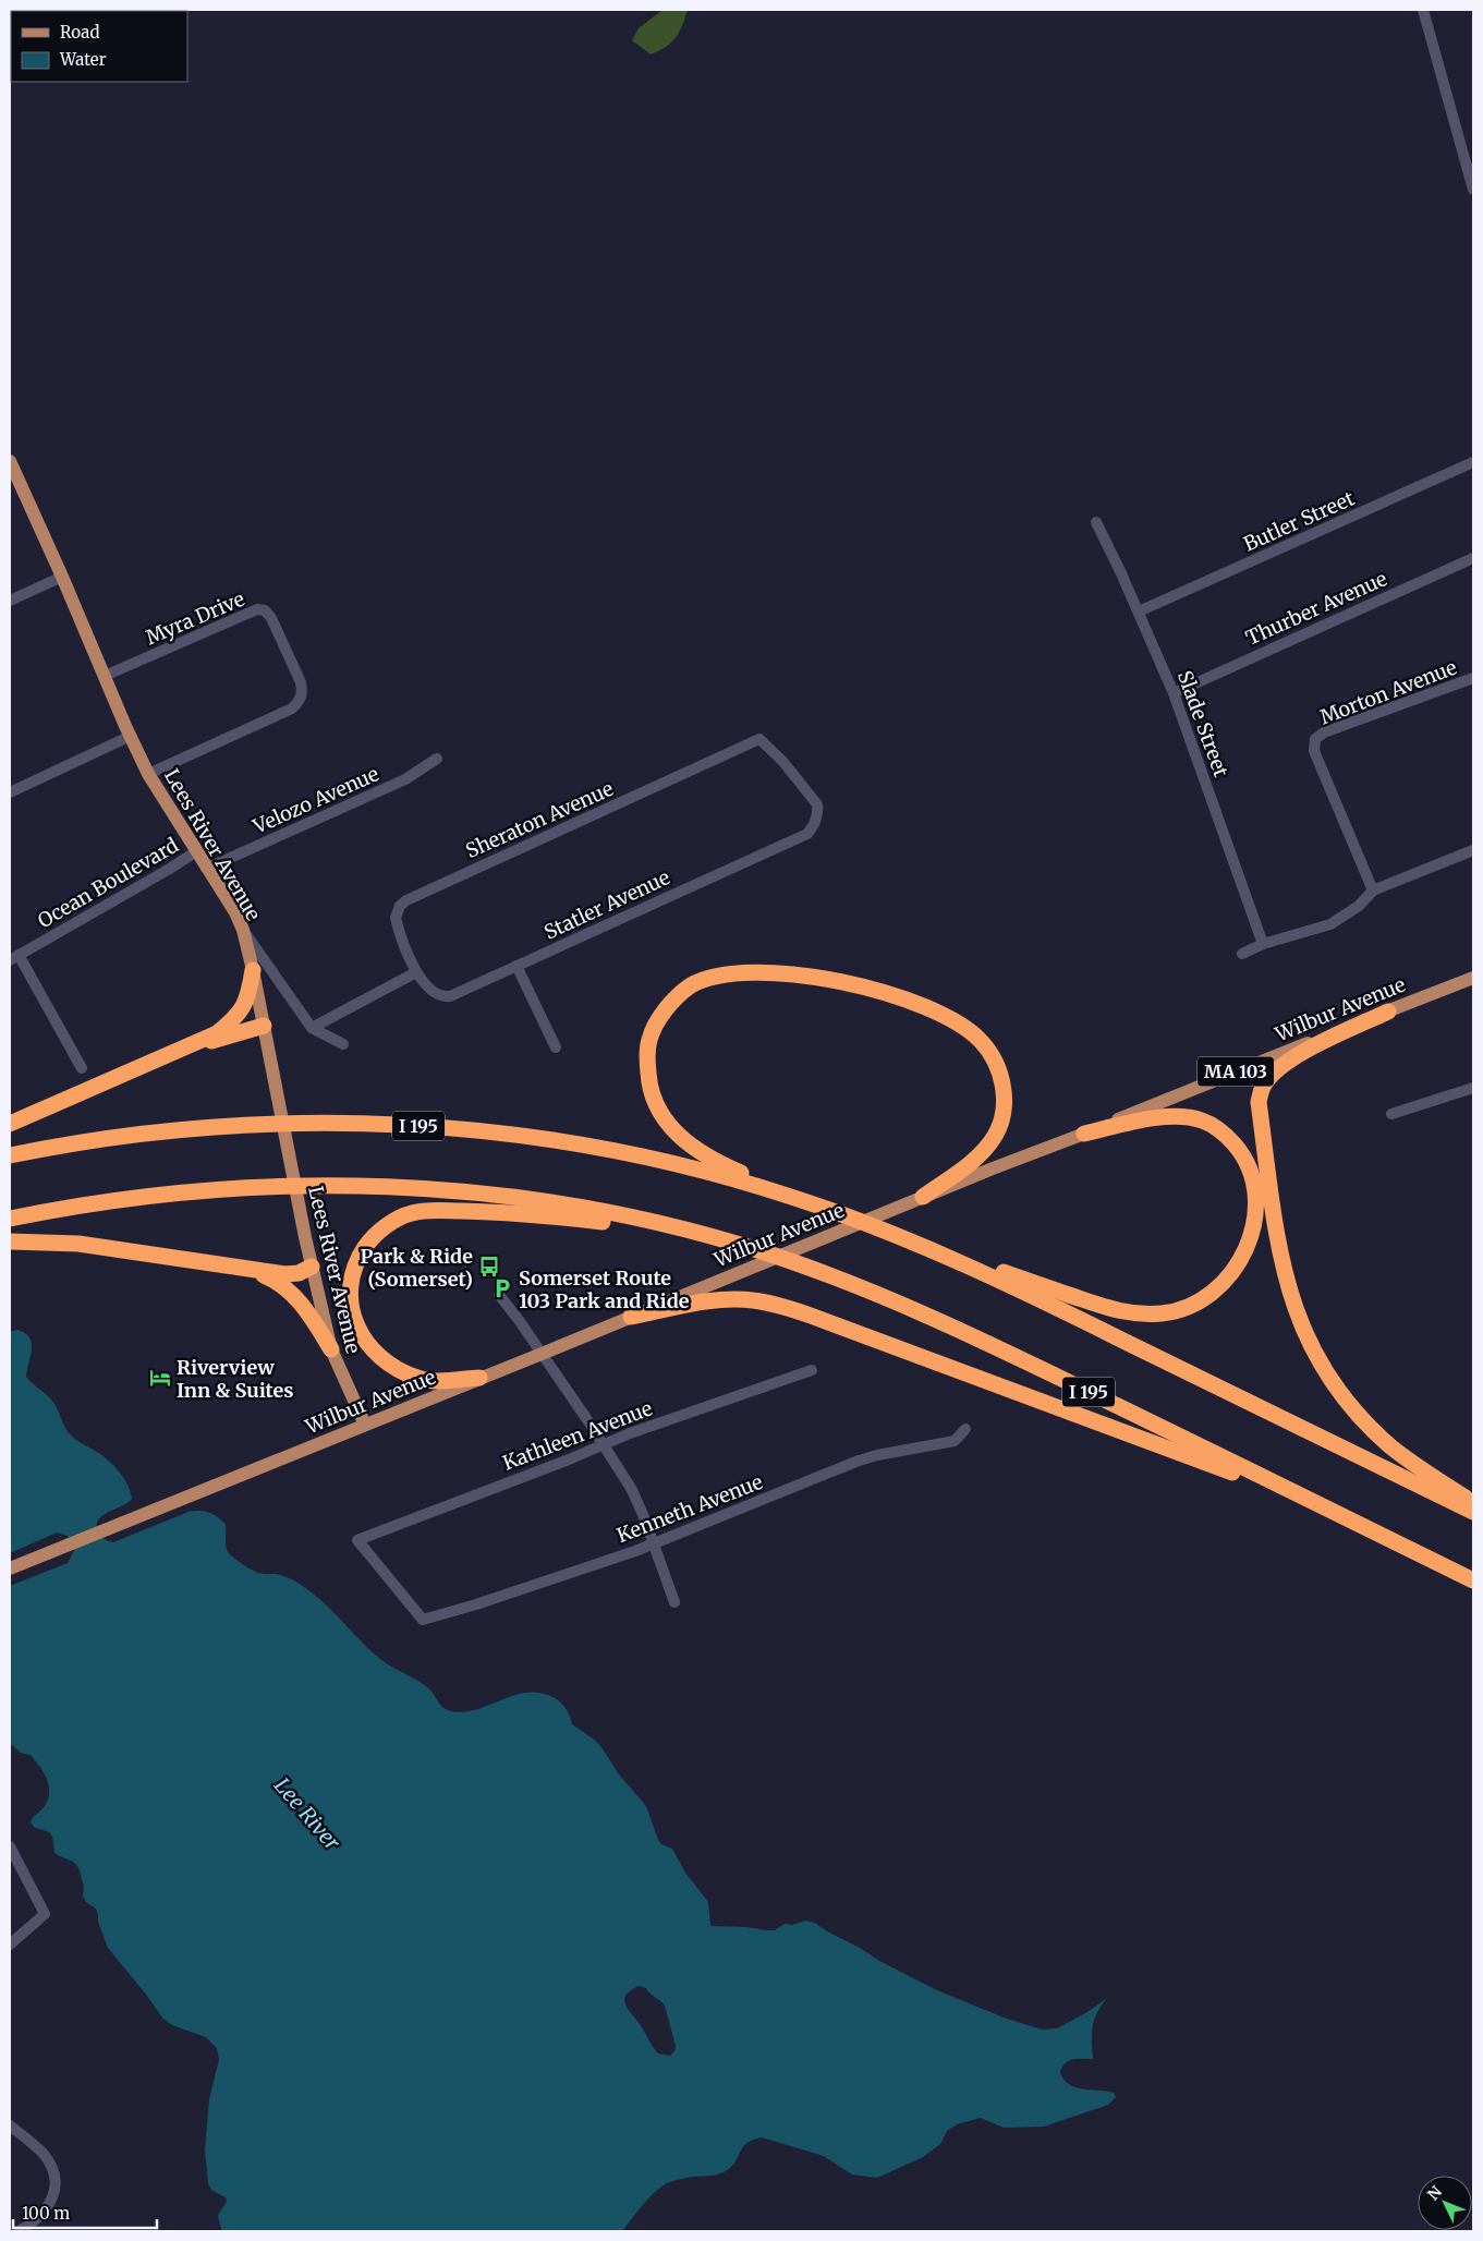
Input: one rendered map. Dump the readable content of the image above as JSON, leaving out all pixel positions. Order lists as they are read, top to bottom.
{
  "streets": {
    "highway": ["I 195"],
    "main road": ["Lees River Avenue", "Wilbur Avenue", "MA 103"],
    "street": [
      "Butler Street",
      "Thurber Avenue",
      "Myra Drive",
      "Morton Avenue",
      "Slade Street",
      "Velozo Avenue",
      "Sheraton Avenue",
      "Ocean Boulevard",
      "Statler Avenue",
      "Kathleen Avenue",
      "Kenneth Avenue"
    ]
  },
  "crossings": [
    ["Butler Street", "Slade Street"],
    ["Thurber Avenue", "Slade Street"],
    ["Myra Drive", "Lees River Avenue"],
    ["Velozo Avenue", "Lees River Avenue"],
    ["Sheraton Avenue", "Statler Avenue"],
    ["Lees River Avenue", "Ocean Boulevard"],
    ["Lees River Avenue", "Wilbur Avenue"],
    ["Kathleen Avenue", "Kenneth Avenue"]
  ],
  "water": ["Lee River"],
  "places": {
    "bus stop": ["Park & Ride (Somerset)"],
    "parking": ["Somerset Route 103 Park and Ride"],
    "hotel": ["Riverview Inn & Suites"]
  },
  "legend": ["Road", "Water"],
  "scale_bar": "100 m",
  "north": "top left"
}
